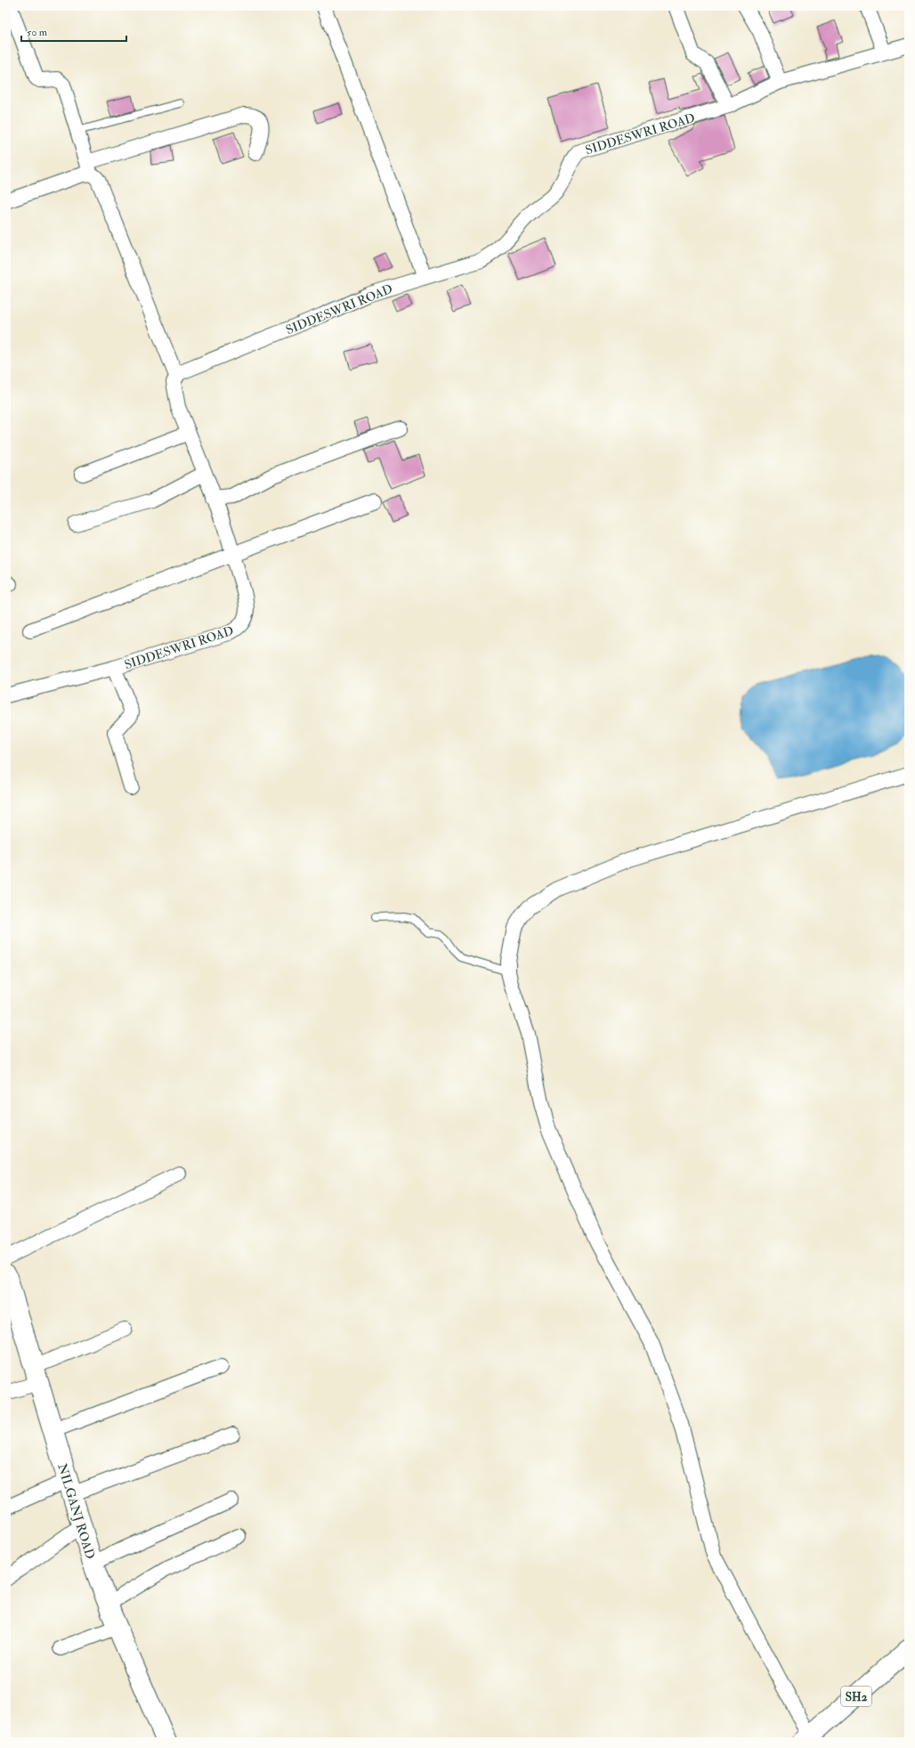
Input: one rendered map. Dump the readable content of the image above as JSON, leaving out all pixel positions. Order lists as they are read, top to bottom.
{
  "streets": {
    "street": ["SIDDESWRI ROAD", "NILGANJ ROAD", "SH2"]
  },
  "scale_bar": "50 m"
}
